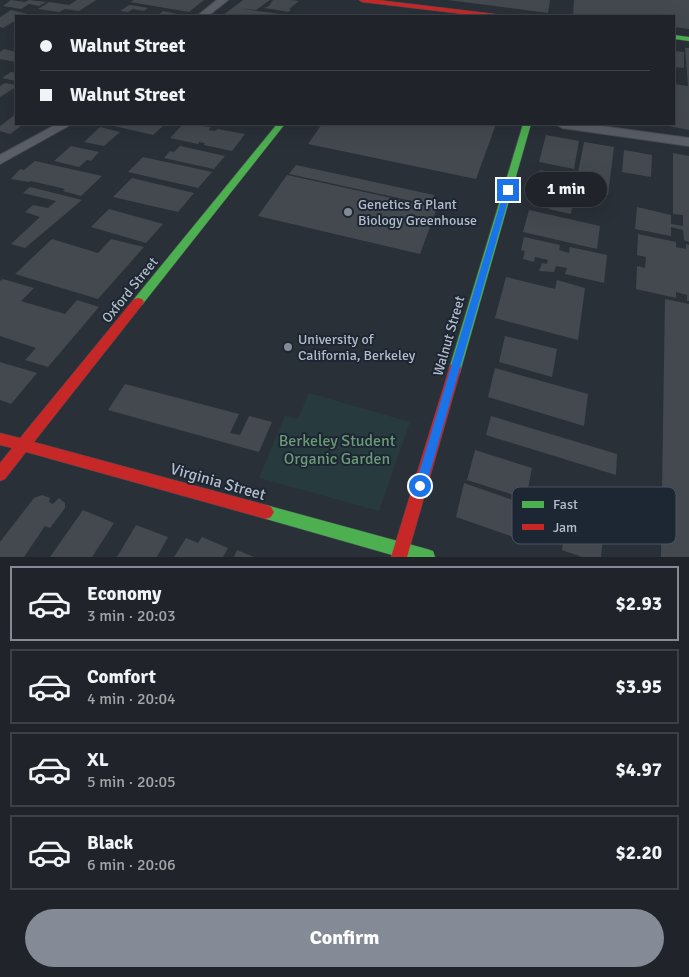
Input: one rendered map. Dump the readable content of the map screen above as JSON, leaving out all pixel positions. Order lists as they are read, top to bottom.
{
  "streets": {
    "street": ["Oxford Street", "Walnut Street", "Virginia Street"]
  },
  "crossings": [
    ["Oxford Street", "Virginia Street"],
    ["Walnut Street", "Virginia Street"]
  ],
  "parks": ["Berkeley Student Organic Garden"],
  "places": ["Genetics & Plant Biology Greenhouse", "University of California, Berkeley"],
  "legend": ["Fast", "Jam"],
  "page": {
    "banner": ["Walnut Street", "Walnut Street"],
    "bubble": "1 min",
    "list": [
      {
        "name": "Economy",
        "note": "3 min · 20:03",
        "value": "$2.93"
      },
      {
        "name": "Comfort",
        "note": "4 min · 20:04",
        "value": "$3.95"
      },
      {
        "name": "XL",
        "note": "5 min · 20:05",
        "value": "$4.97"
      },
      {
        "name": "Black",
        "note": "6 min · 20:06",
        "value": "$2.20"
      }
    ],
    "buttons": "Confirm"
  }
}
